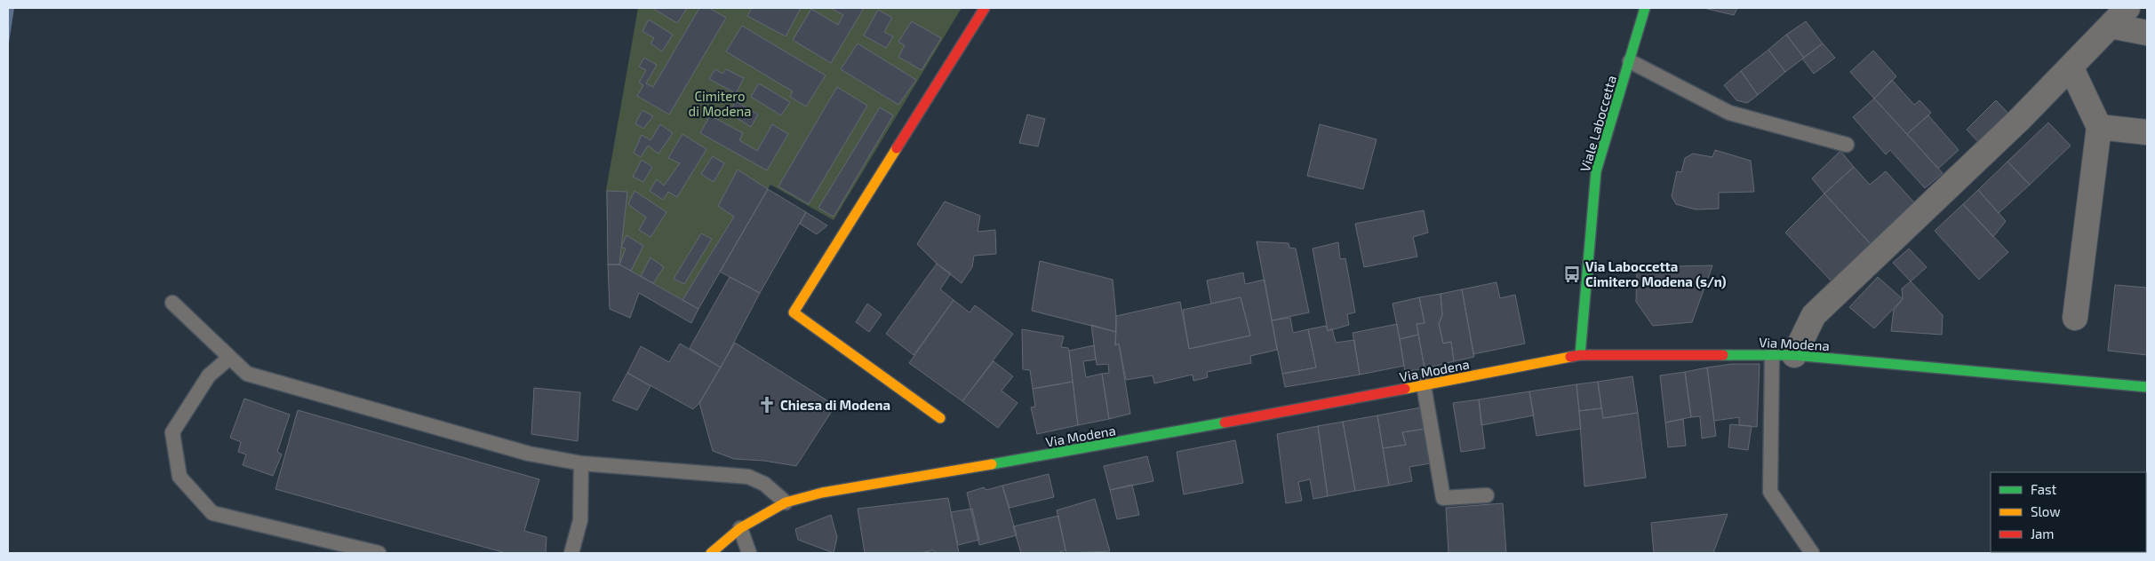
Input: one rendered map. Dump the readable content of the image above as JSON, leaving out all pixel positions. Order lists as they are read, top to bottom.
{
  "streets": {
    "main road": ["Viale Laboccetta", "Via Modena"]
  },
  "crossings": [
    ["Viale Laboccetta", "Via Modena"]
  ],
  "parks": ["Cimitero di Modena"],
  "places": {
    "bus stop": ["Via Laboccetta Cimitero Modena (s/n)"],
    "church": ["Chiesa di Modena"]
  },
  "legend": ["Fast", "Slow", "Jam"]
}
